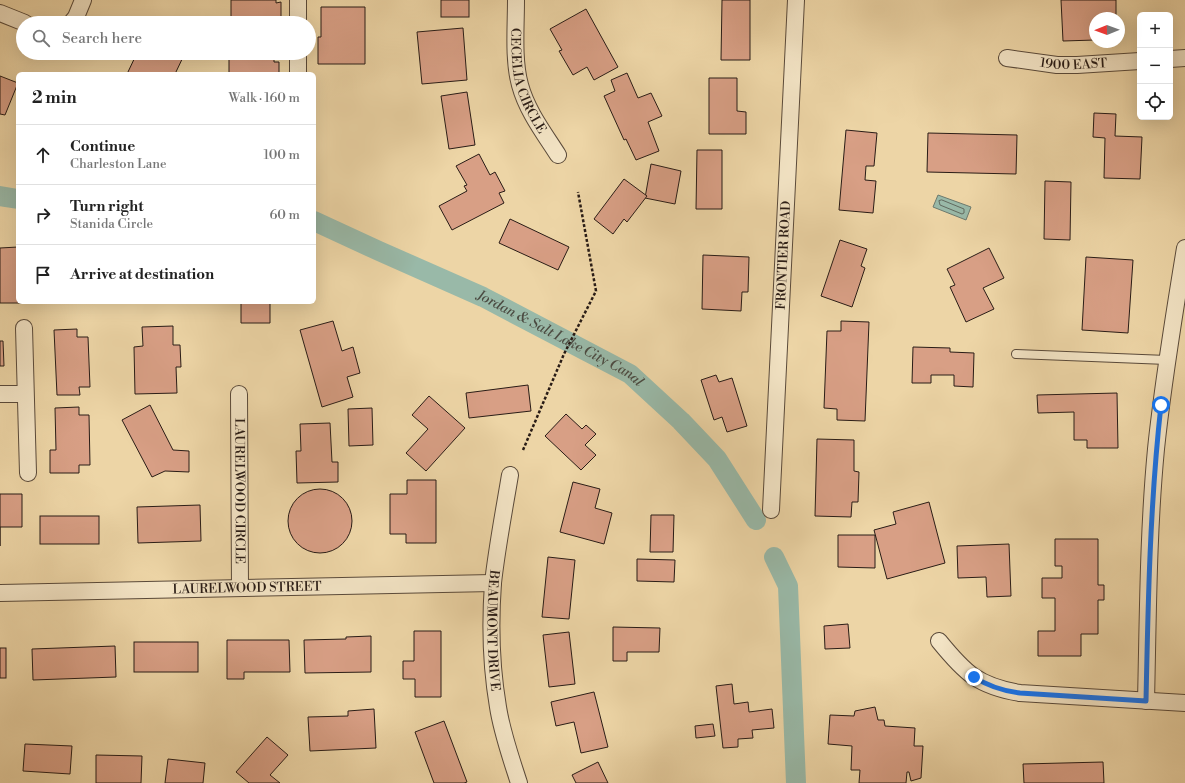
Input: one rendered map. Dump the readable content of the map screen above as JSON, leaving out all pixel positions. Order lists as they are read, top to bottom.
{
  "streets": {
    "street": [
      "1900 EAST",
      "CECELIA CIRCLE",
      "FRONTIER ROAD",
      "LAURELWOOD CIRCLE",
      "LAURELWOOD STREET",
      "BEAUMONT DRIVE"
    ]
  },
  "crossings": [
    ["LAURELWOOD CIRCLE", "LAURELWOOD STREET"],
    ["LAURELWOOD STREET", "BEAUMONT DRIVE"]
  ],
  "water": ["Jordan & Salt Lake City Canal"],
  "north": "left",
  "page": {
    "map_buttons": ["+", "−"],
    "search": "Search here",
    "heading": ["2 min", "Walk · 160 m"],
    "list": [
      ["Continue", "Charleston Lane", "100 m"],
      ["Turn right", "Stanida Circle", "60 m"],
      "Arrive at destination"
    ]
  }
}
